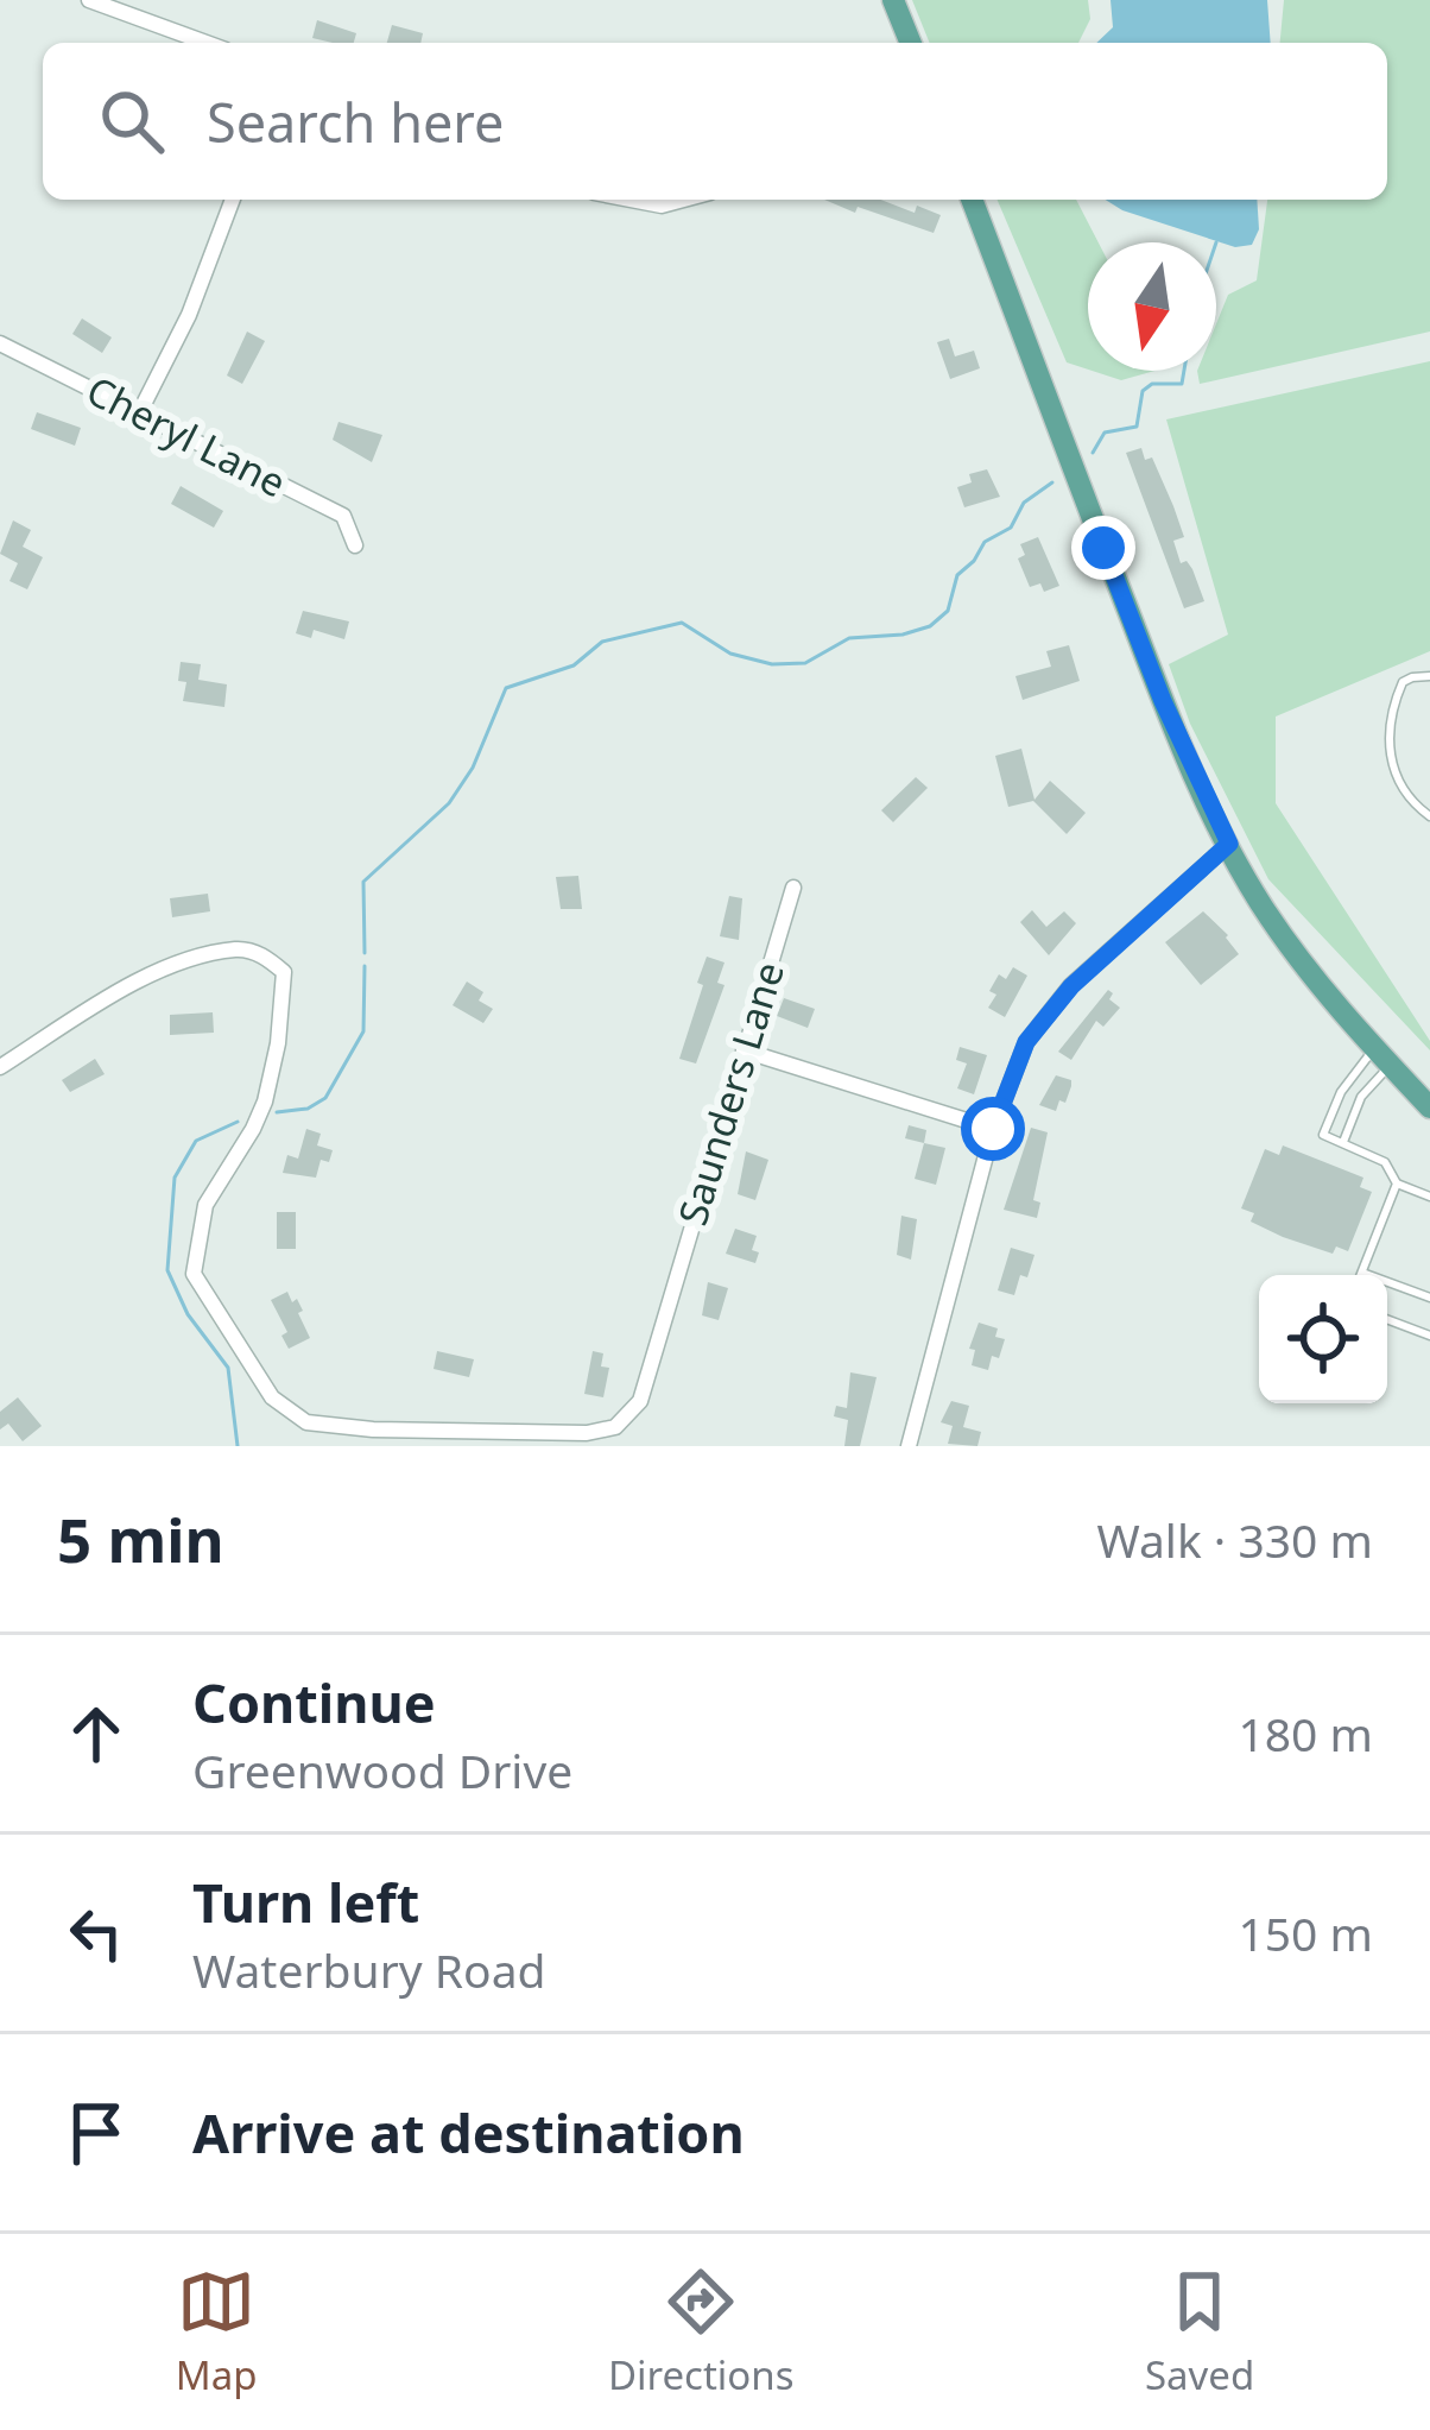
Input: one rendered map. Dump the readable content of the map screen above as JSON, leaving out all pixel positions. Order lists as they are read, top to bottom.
{
  "streets": {
    "street": ["Cheryl Lane", "Saunders Lane"]
  },
  "north": "bottom",
  "page": {
    "search": "Search here",
    "heading": ["5 min", "Walk · 330 m"],
    "list": [
      ["Continue", "Greenwood Drive", "180 m"],
      ["Turn left", "Waterbury Road", "150 m"],
      "Arrive at destination"
    ],
    "nav": ["Map", "Directions", "Saved"]
  }
}
